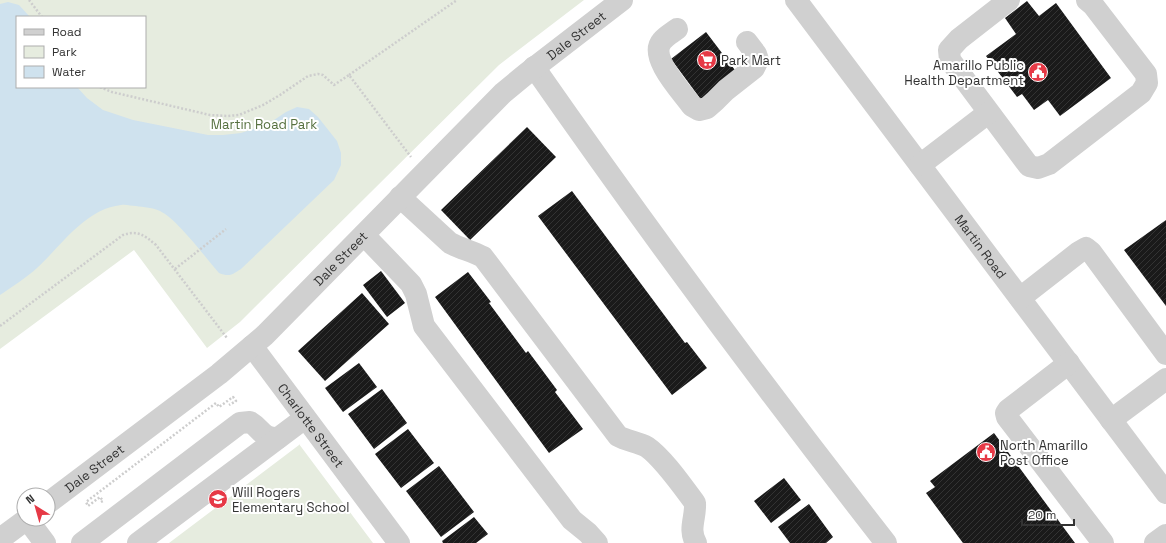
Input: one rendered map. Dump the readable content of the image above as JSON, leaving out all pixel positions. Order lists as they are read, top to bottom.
{
  "streets": {
    "street": ["Dale Street", "Martin Road", "Charlotte Street"]
  },
  "crossings": [
    ["Dale Street", "Charlotte Street"]
  ],
  "parks": ["Martin Road Park"],
  "places": {
    "supermarket": ["Park Mart"],
    "public building": ["Amarillo Public Health Department", "North Amarillo Post Office"],
    "school or university": ["Will Rogers Elementary School"]
  },
  "legend": ["Road", "Park", "Water"],
  "scale_bar": "20 m",
  "north": "top left"
}
